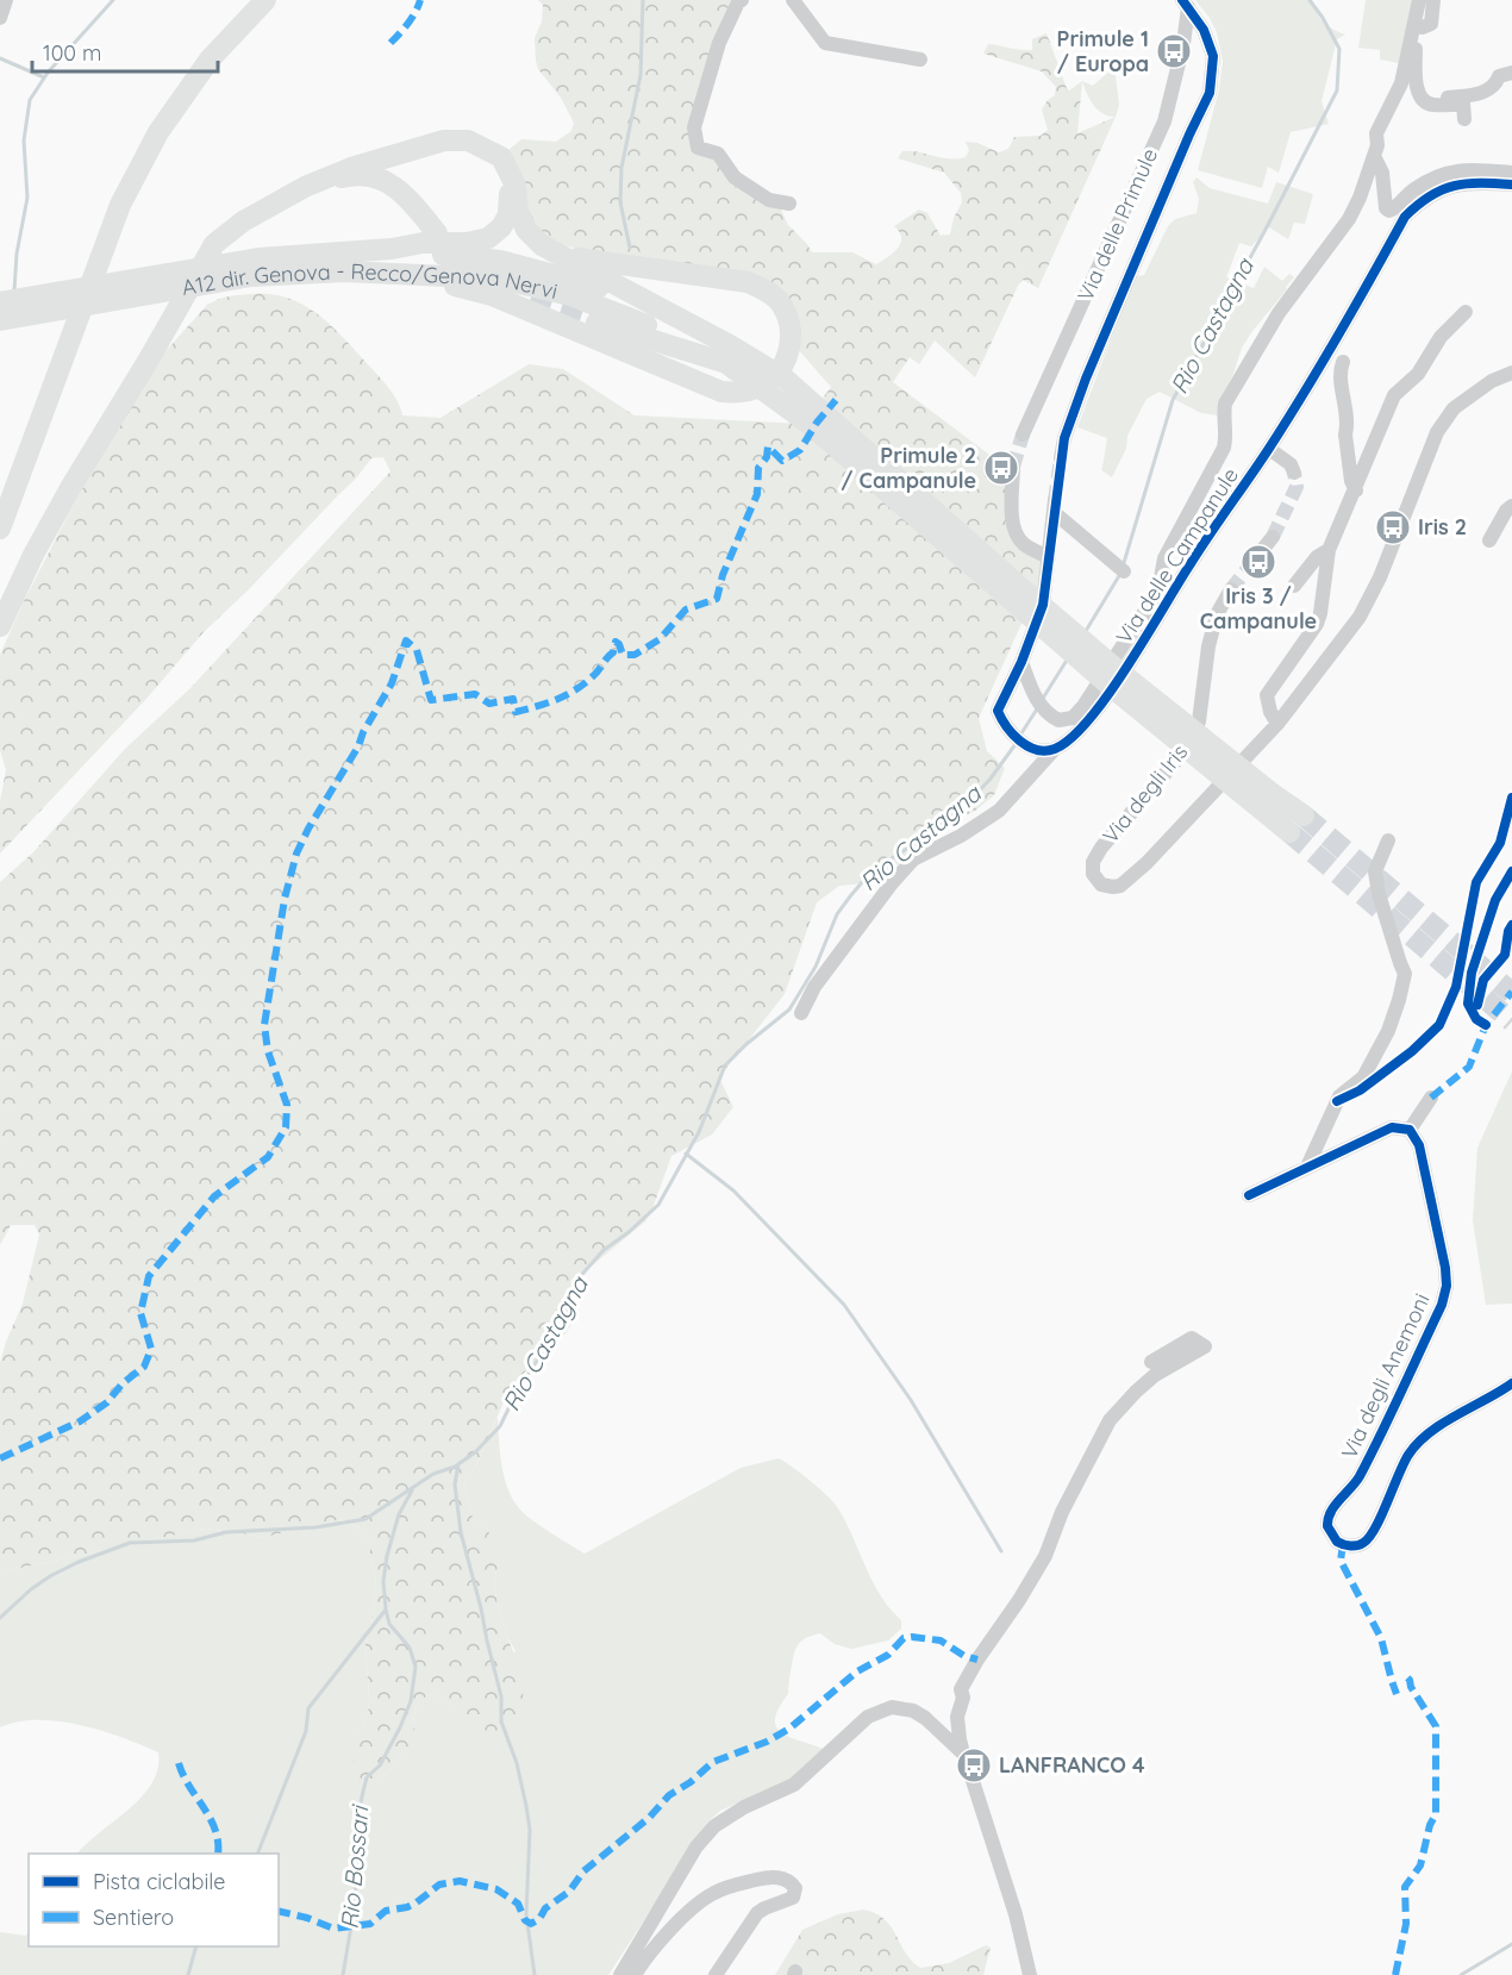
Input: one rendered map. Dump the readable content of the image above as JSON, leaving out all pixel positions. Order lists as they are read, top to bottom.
{
  "streets": {
    "highway": ["A12 dir. Genova - Recco/Genova Nervi"],
    "street": [
      "Via delle Primule",
      "Via delle Campanule",
      "Via degli Iris",
      "Via degli Anemoni"
    ]
  },
  "water": ["Rio Castagna", "Rio Bossari"],
  "places": {
    "bus stop": [
      "Primule 1 / Europa",
      "Primule 2 / Campanule",
      "Iris 2",
      "Iris 3 / Campanule",
      "LANFRANCO 4"
    ]
  },
  "legend": ["Pista ciclabile", "Sentiero"],
  "scale_bar": "100 m"
}
